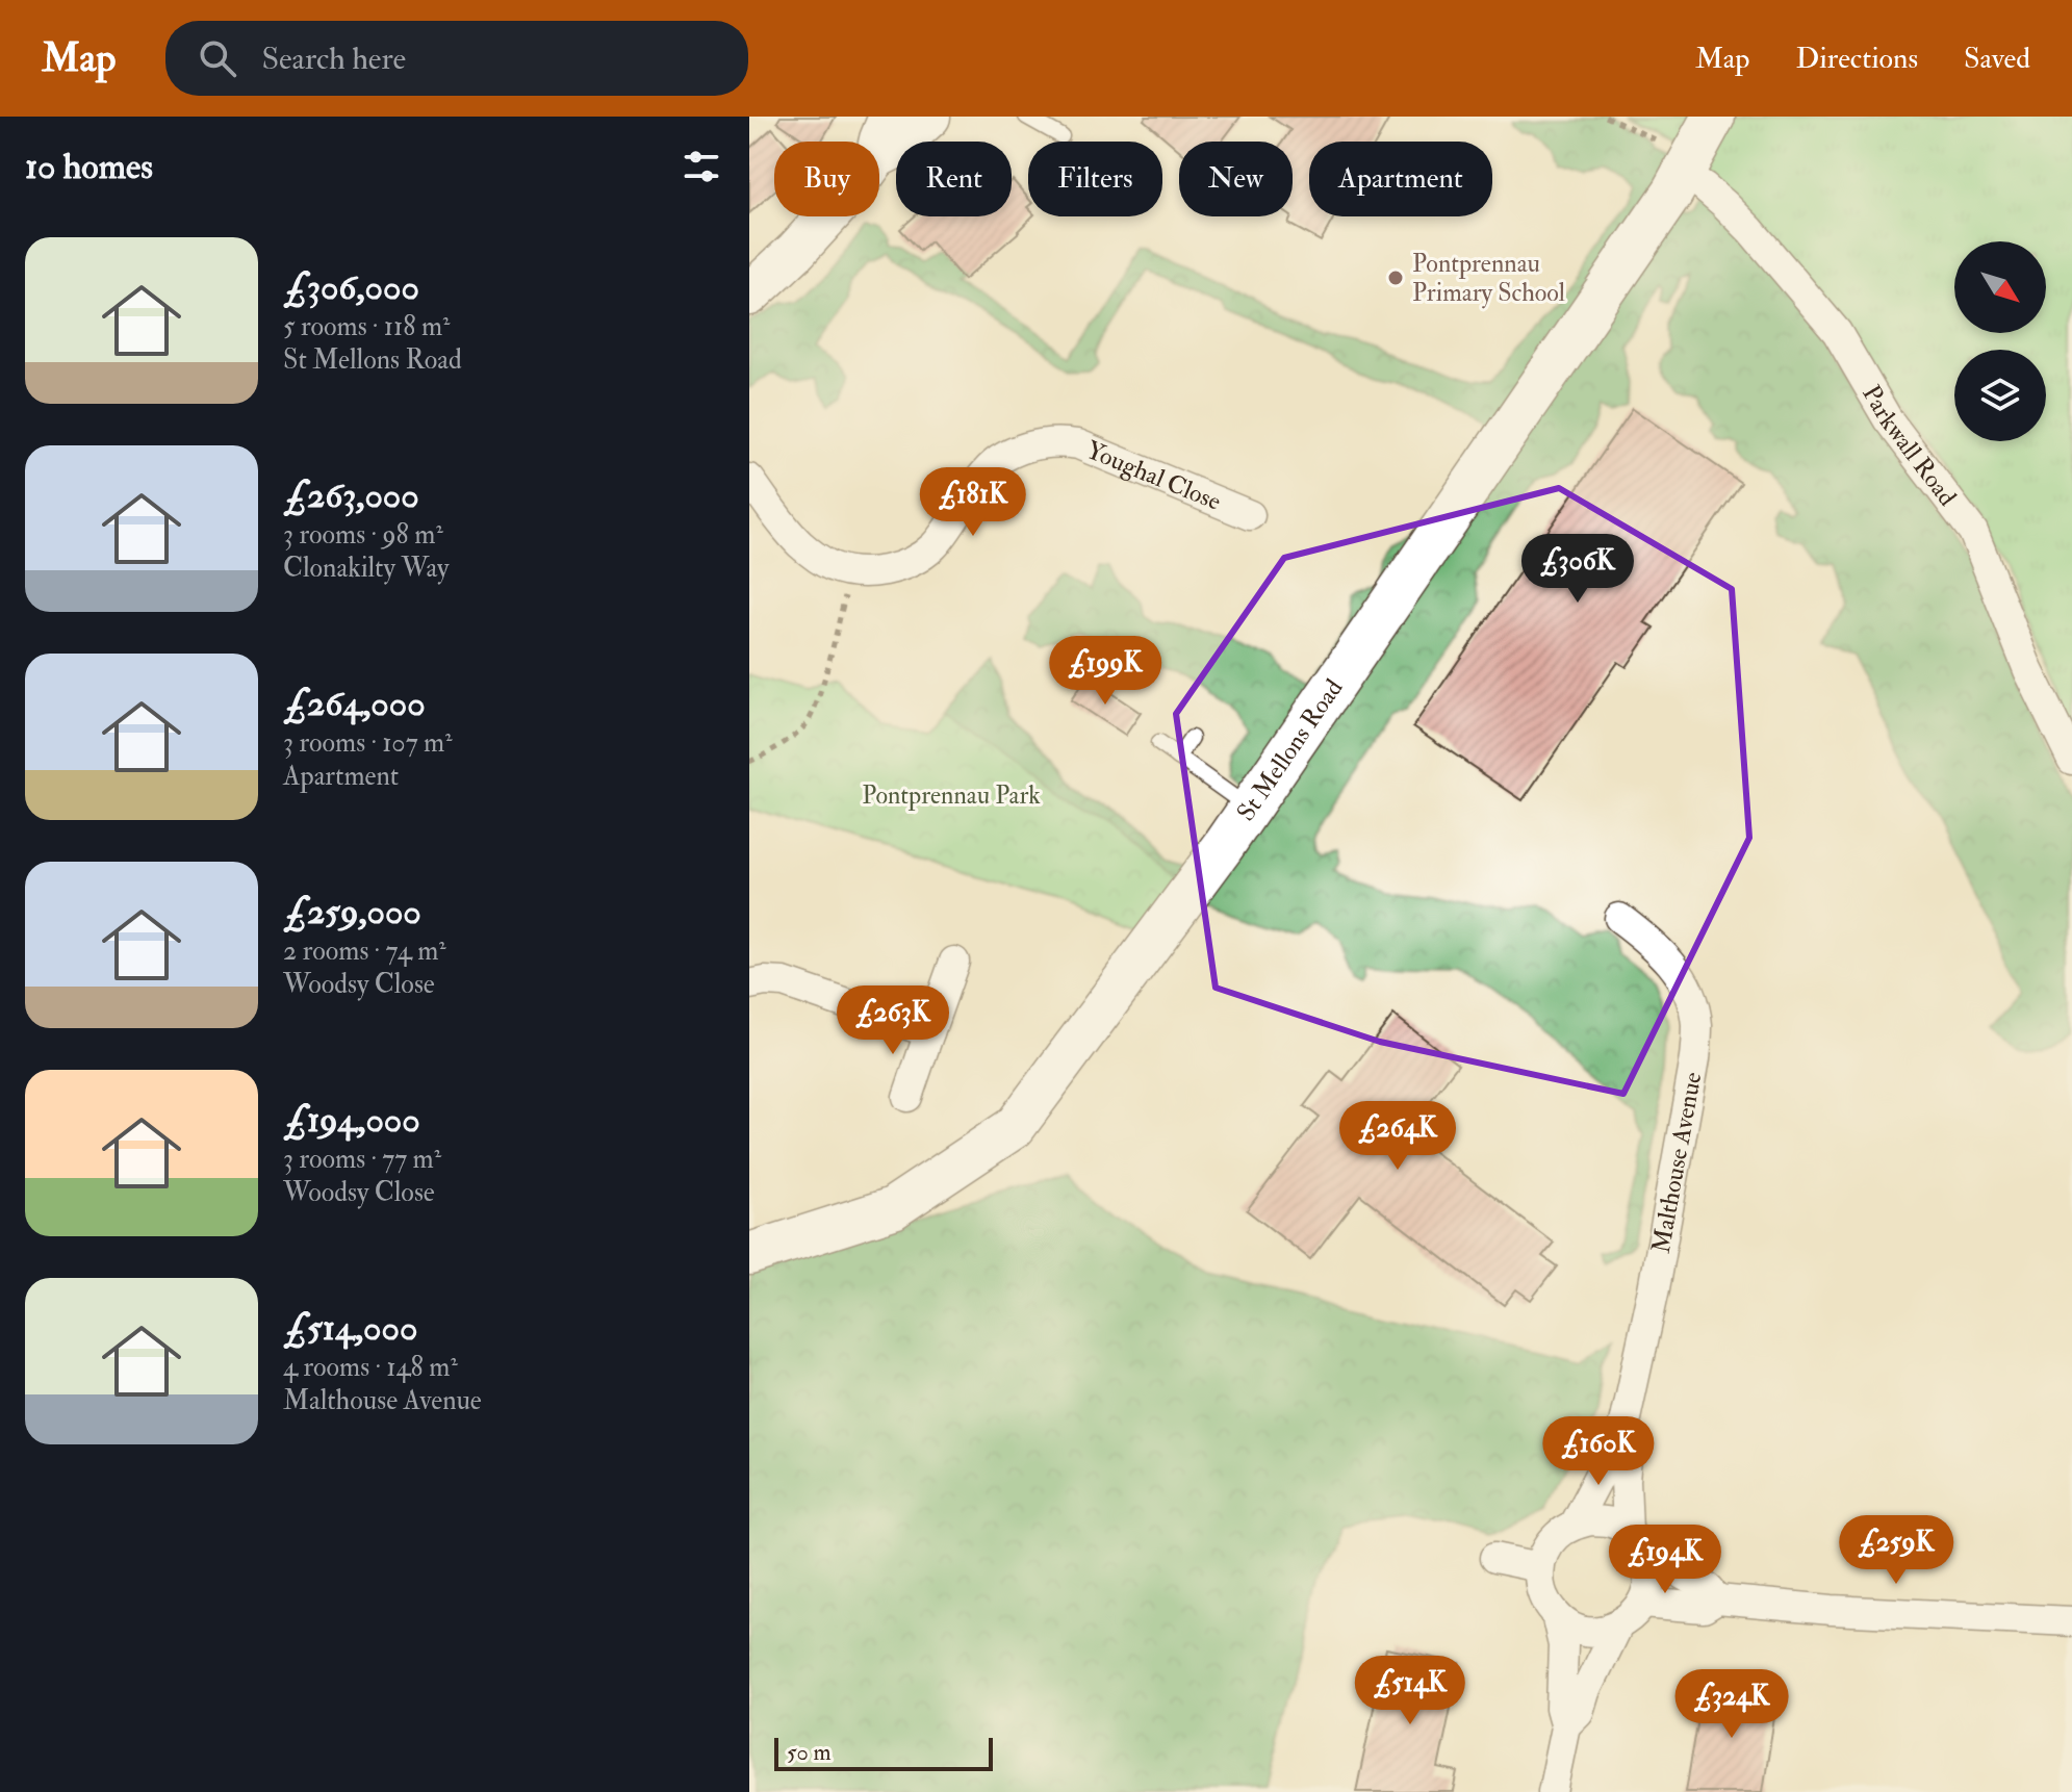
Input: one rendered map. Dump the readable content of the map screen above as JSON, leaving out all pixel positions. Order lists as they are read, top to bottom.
{
  "streets": {
    "main road": ["St Mellons Road"],
    "street": ["Parkwall Road", "Youghal Close", "Malthouse Avenue"]
  },
  "crossings": [
    ["Parkwall Road", "St Mellons Road"]
  ],
  "parks": ["Pontprennau Park"],
  "places": ["Pontprennau Primary School"],
  "scale_bar": "50 m",
  "north": "bottom right",
  "page": {
    "header": "Map",
    "search": "Search here",
    "nav": ["Map", "Directions", "Saved"],
    "heading": "10 homes",
    "chip": [
      "Buy",
      "Rent",
      "Filters",
      "New",
      "Apartment"
    ],
    "list": [
      {
        "name": "£306,000",
        "note": "5 rooms · 118 m² · St Mellons Road"
      },
      {
        "name": "£263,000",
        "note": "3 rooms · 98 m² · Clonakilty Way"
      },
      {
        "name": "£264,000",
        "note": "3 rooms · 107 m² · Apartment"
      },
      {
        "name": "£259,000",
        "note": "2 rooms · 74 m² · Woodsy Close"
      },
      {
        "name": "£194,000",
        "note": "3 rooms · 77 m² · Woodsy Close"
      },
      {
        "name": "£514,000",
        "note": "4 rooms · 148 m² · Malthouse Avenue"
      }
    ],
    "price": [
      "£181K",
      "£306K",
      "£199K",
      "£263K",
      "£264K",
      "£160K",
      "£259K",
      "£194K",
      "£514K",
      "£324K"
    ],
    "scale": "50 m"
  }
}
